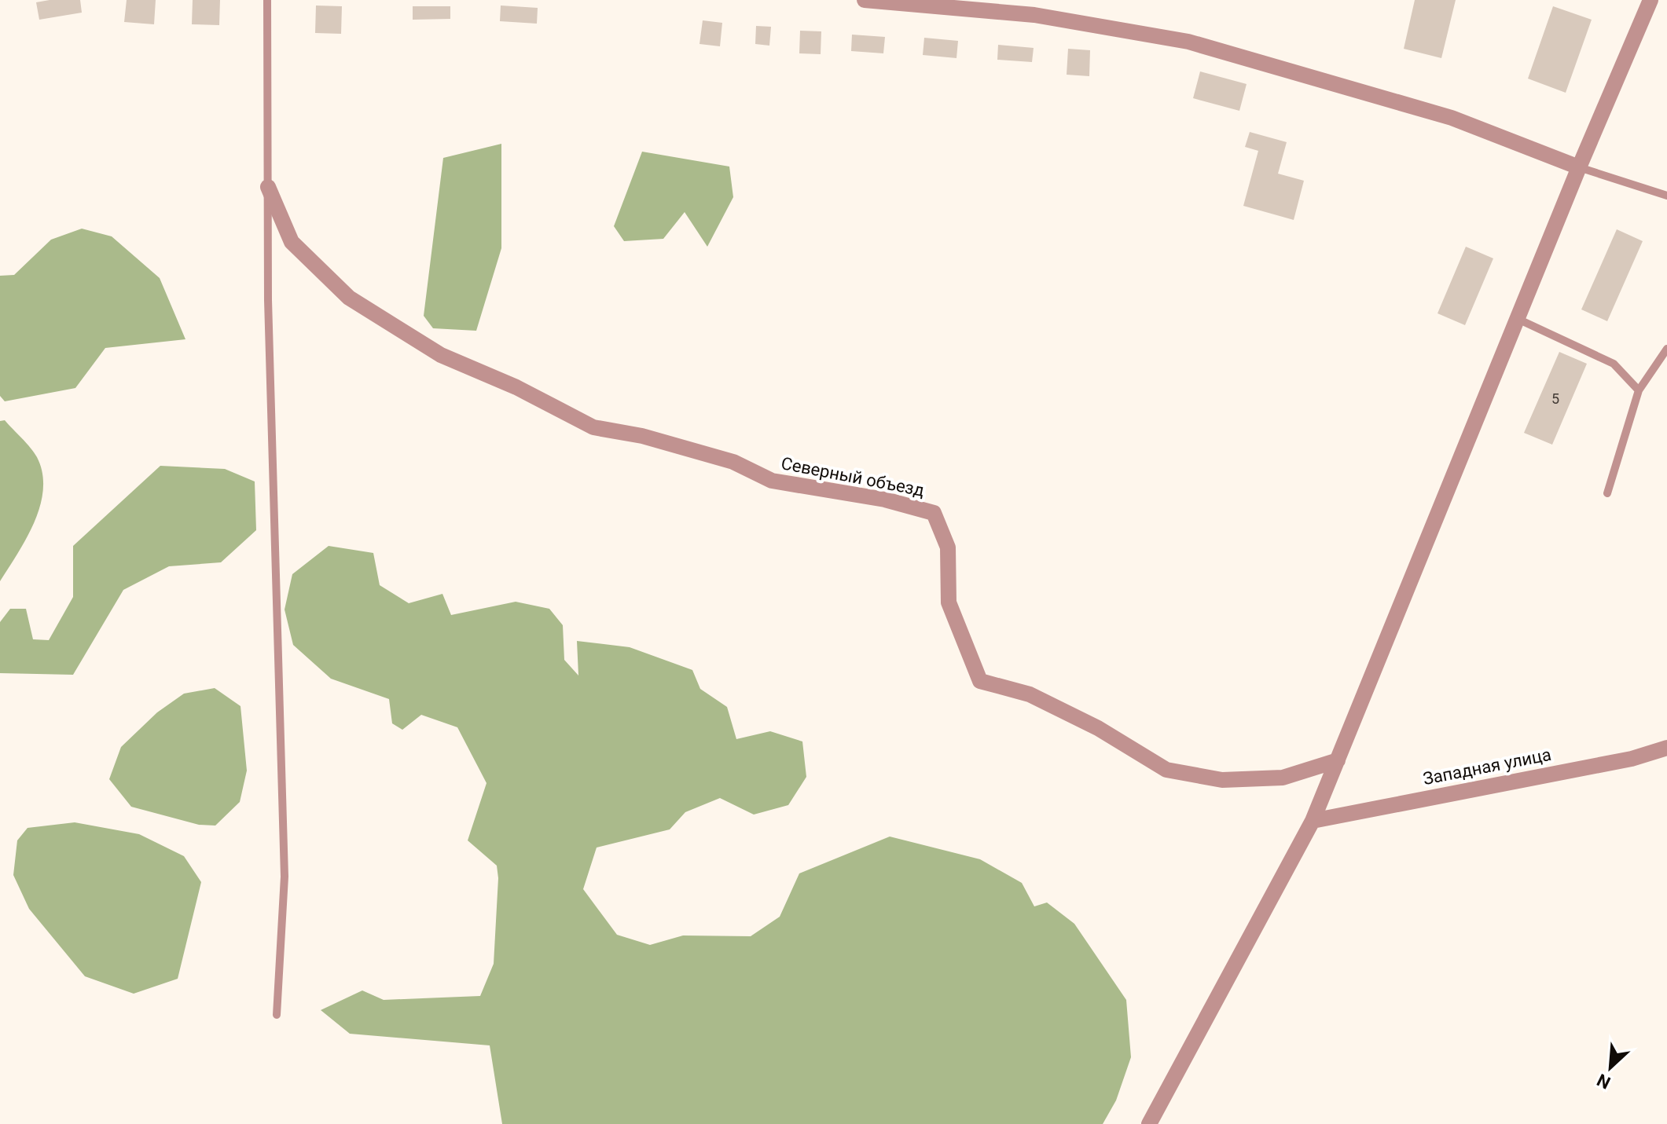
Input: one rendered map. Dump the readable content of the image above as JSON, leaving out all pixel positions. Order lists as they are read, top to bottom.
{
  "streets": {
    "street": ["Северный объезд", "Западная улица"]
  },
  "house_numbers": ["5"],
  "north": "bottom left"
}
